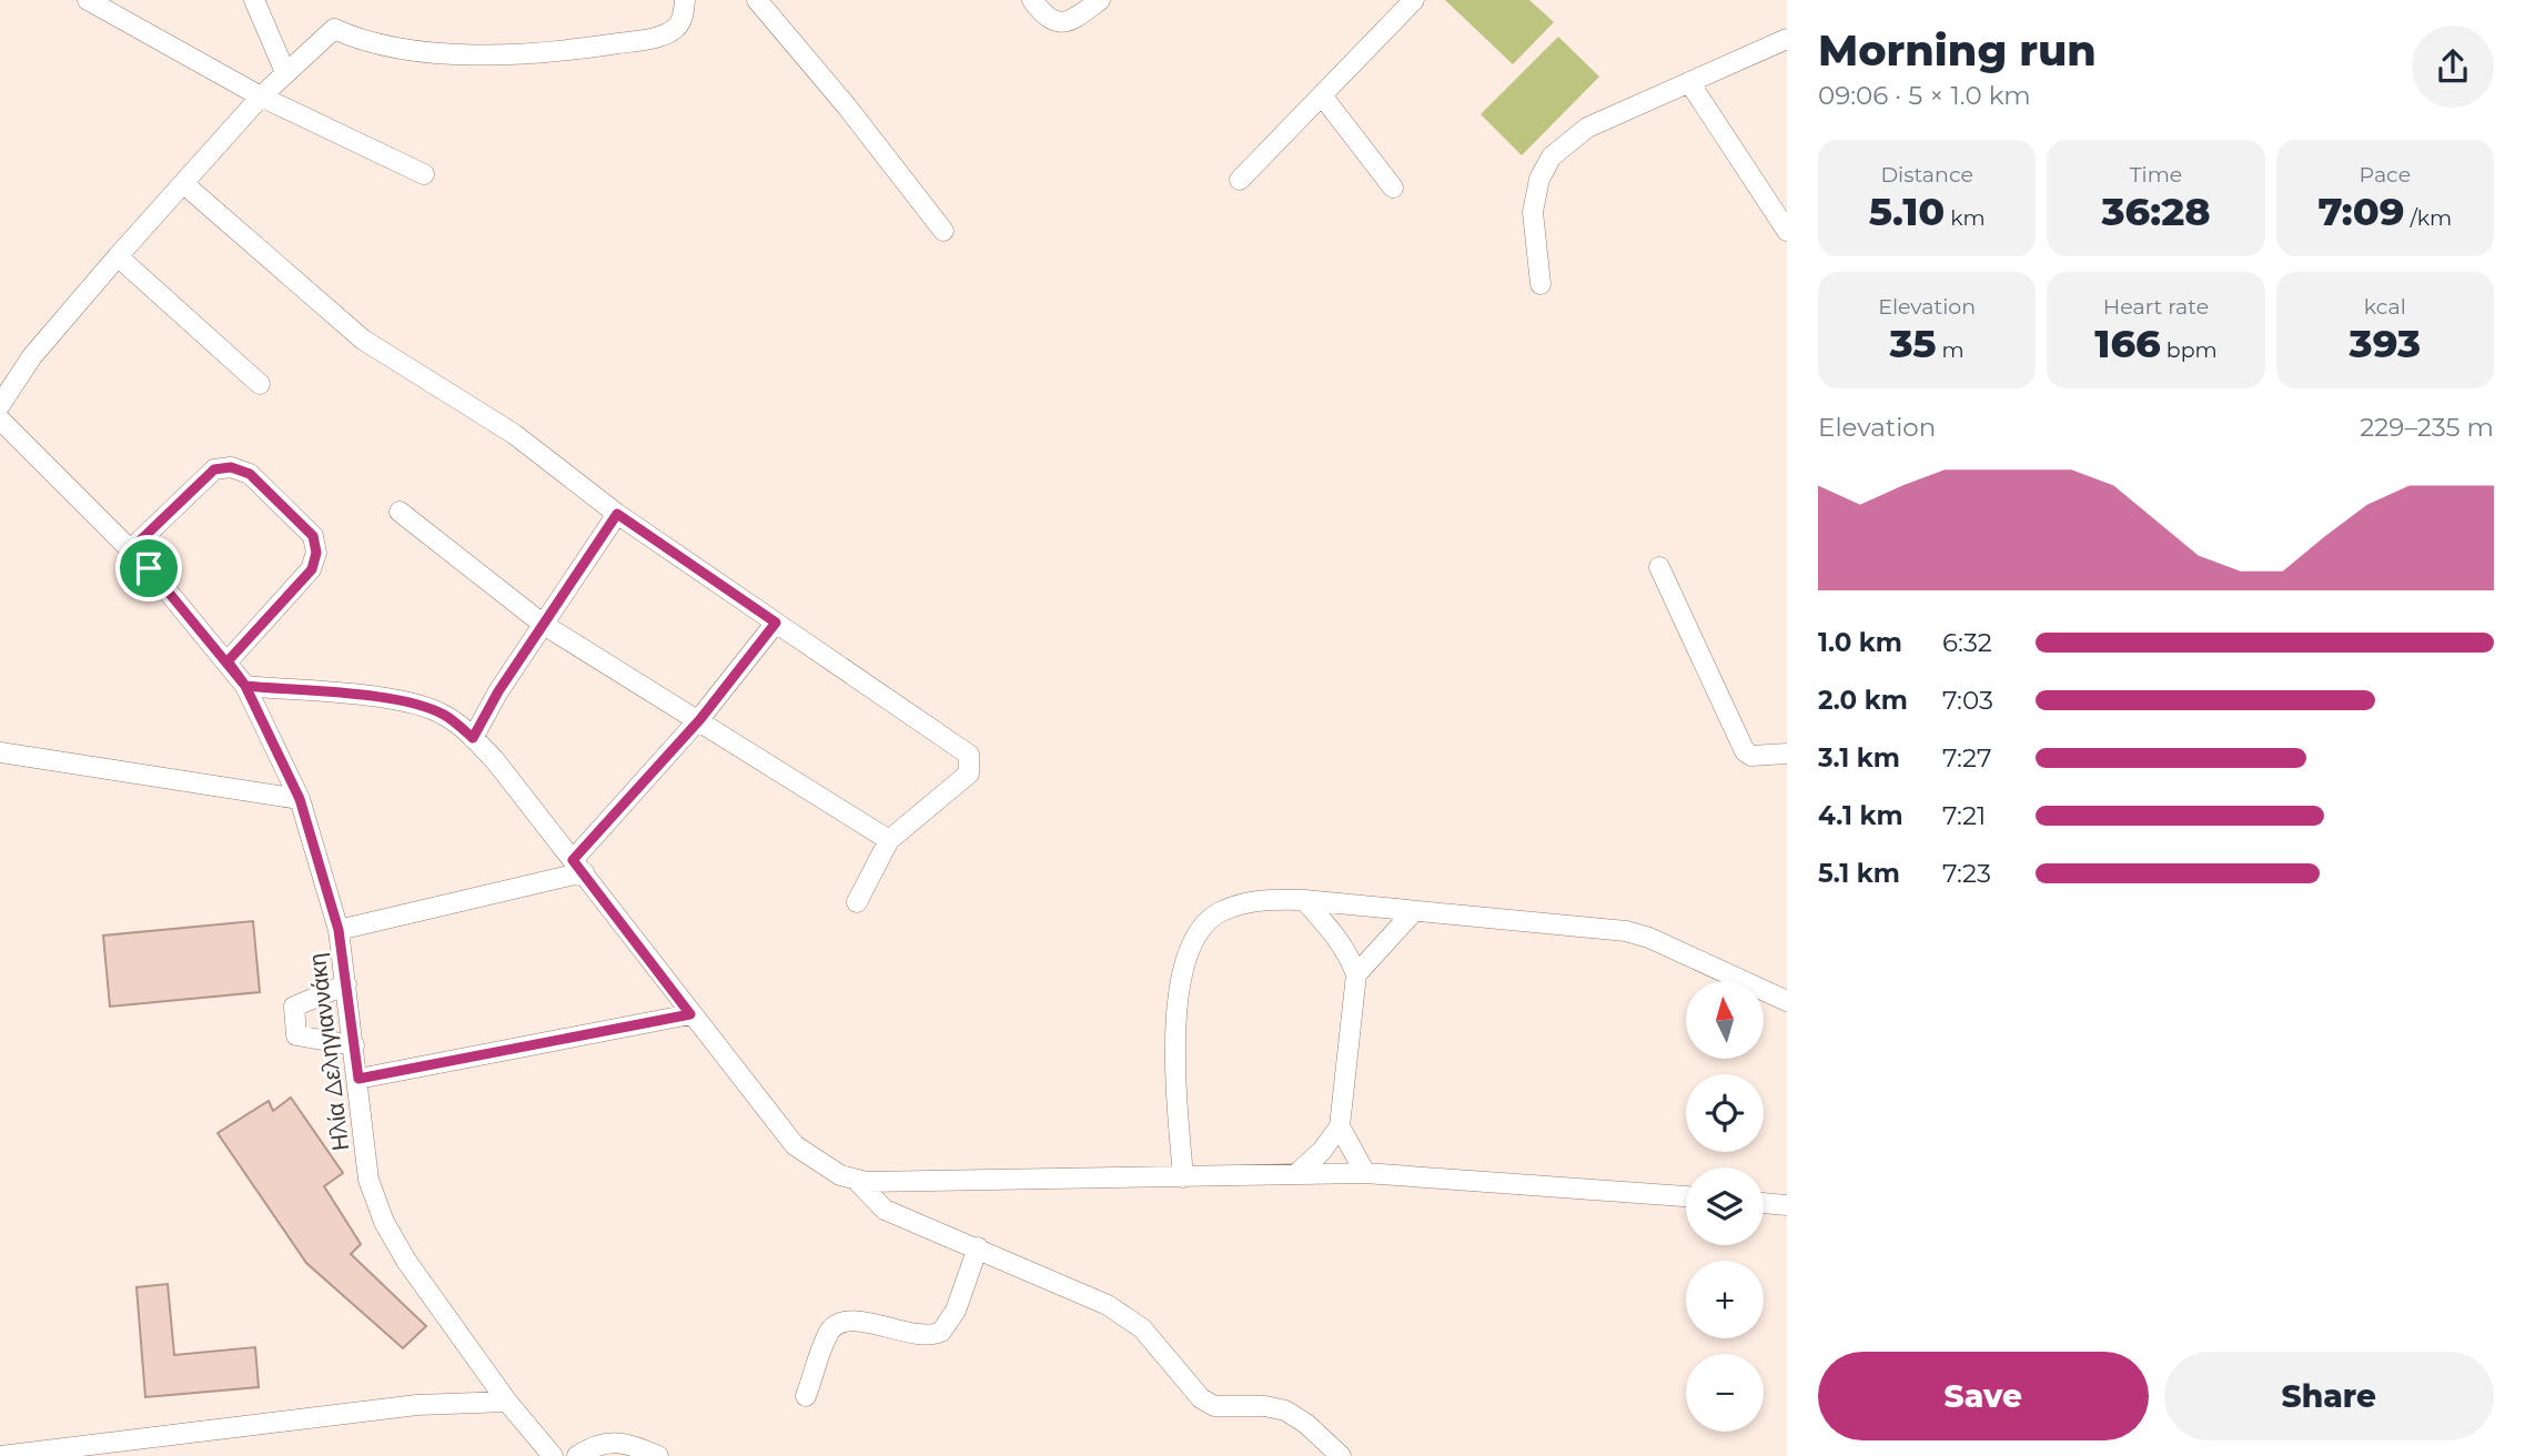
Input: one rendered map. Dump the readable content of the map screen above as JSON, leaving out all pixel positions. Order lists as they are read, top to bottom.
{
  "streets": {
    "street": ["Ηλία Δεληγιαννάκη"]
  },
  "north": "top",
  "page": {
    "heading": ["Morning run", "09:06 · 5 × 1.0 km"],
    "stats": [
      ["Distance", "5.10 km"],
      ["Time", "36:28"],
      ["Pace", "7:09 /km"],
      ["Elevation", "35 m"],
      ["Heart rate", "166 bpm"],
      ["kcal", "393"]
    ],
    "chart": ["Elevation", "229–235 m"],
    "list": [
      {
        "name": "1.0 km",
        "note": "6:32"
      },
      {
        "name": "2.0 km",
        "note": "7:03"
      },
      {
        "name": "3.1 km",
        "note": "7:27"
      },
      {
        "name": "4.1 km",
        "note": "7:21"
      },
      {
        "name": "5.1 km",
        "note": "7:23"
      }
    ],
    "map_buttons": ["+", "−"],
    "buttons": ["Save", "Share"]
  }
}
